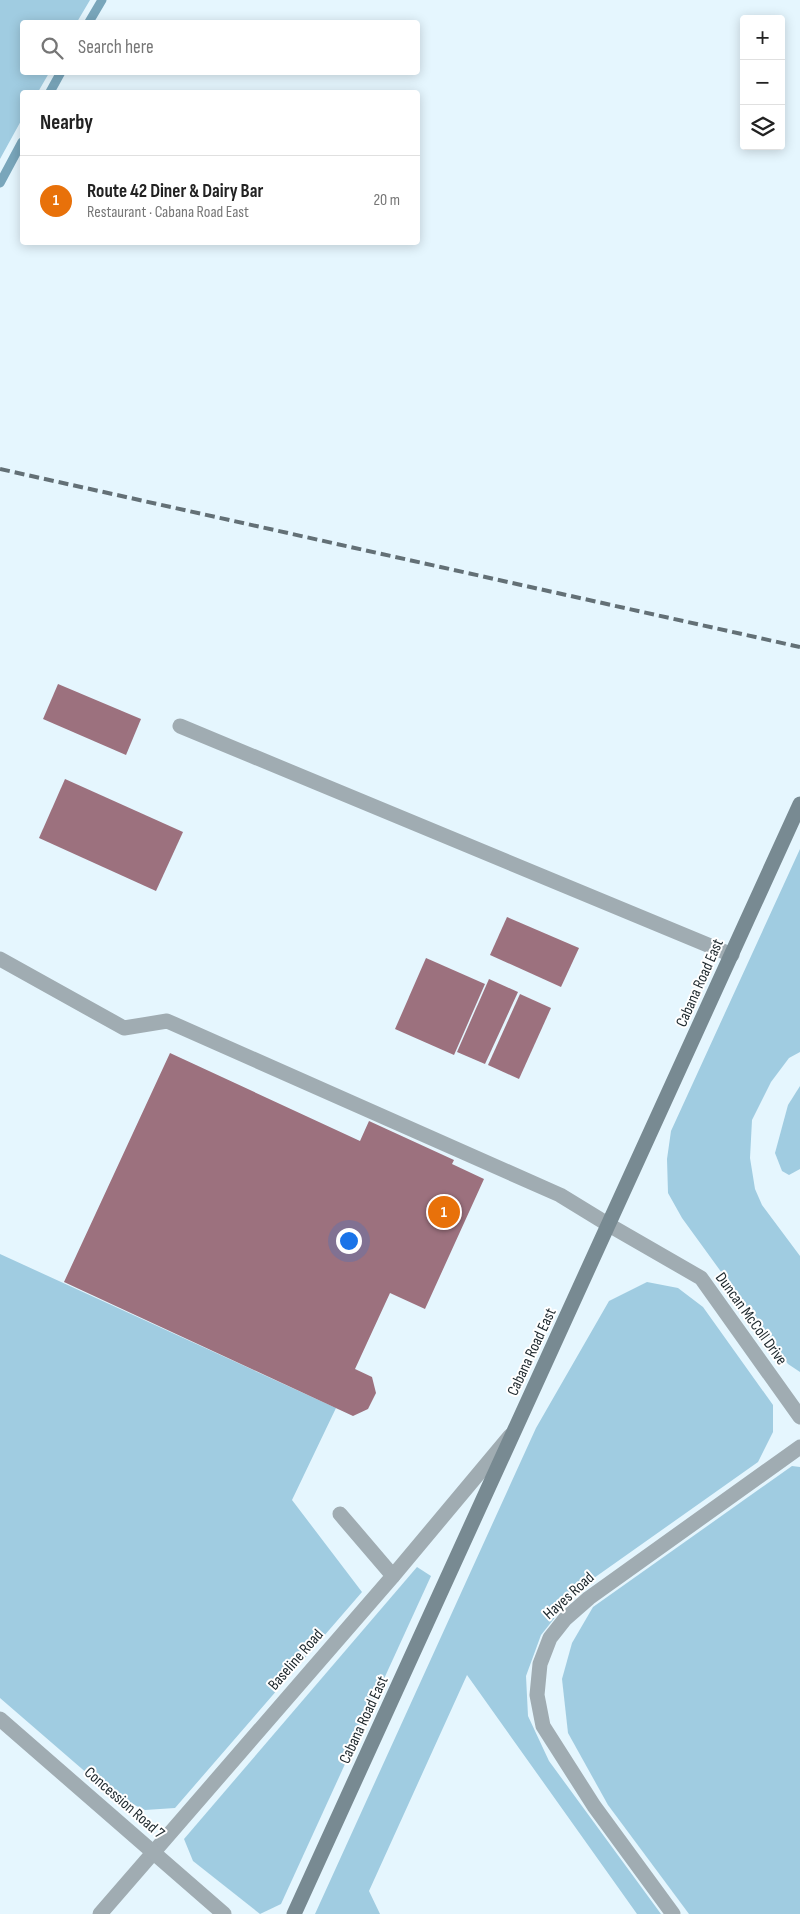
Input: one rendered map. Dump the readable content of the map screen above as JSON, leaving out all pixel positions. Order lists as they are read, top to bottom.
{
  "streets": {
    "main road": ["Cabana Road East"],
    "street": [
      "Duncan McColl Drive",
      "Hayes Road",
      "Baseline Road",
      "Concession Road 7"
    ]
  },
  "crossings": [
    ["Cabana Road East", "Duncan McColl Drive"],
    ["Cabana Road East", "Baseline Road"],
    ["Baseline Road", "Concession Road 7"]
  ],
  "page": {
    "map_buttons": ["+", "−"],
    "search": "Search here",
    "heading": "Nearby",
    "list": [
      {
        "mark": "1",
        "name": "Route 42 Diner & Dairy Bar",
        "note": "Restaurant · Cabana Road East",
        "value": "20 m"
      }
    ],
    "pins": "1"
  }
}
